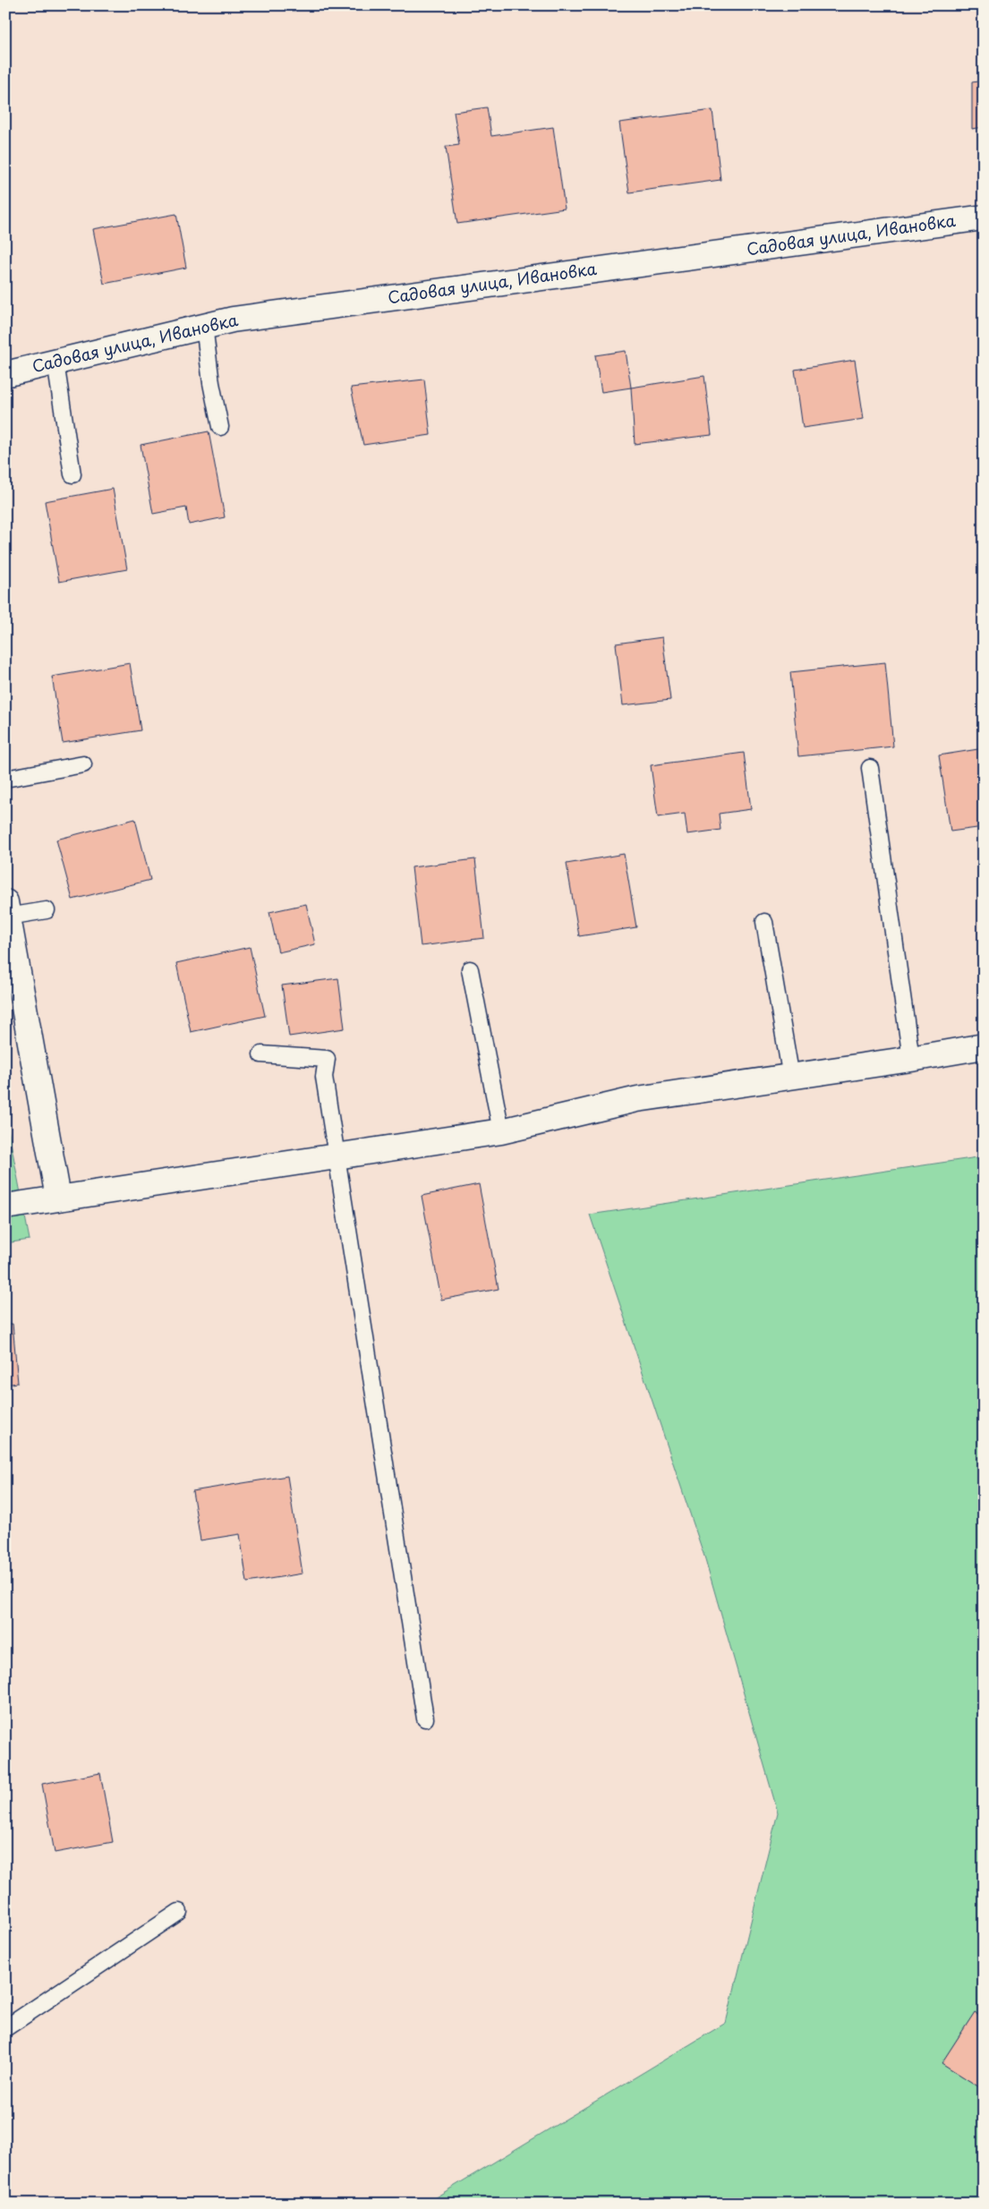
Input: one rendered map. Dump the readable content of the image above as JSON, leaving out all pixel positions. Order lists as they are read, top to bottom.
{
  "streets": {
    "street": ["Садовая улица, Ивановка"]
  }
}
